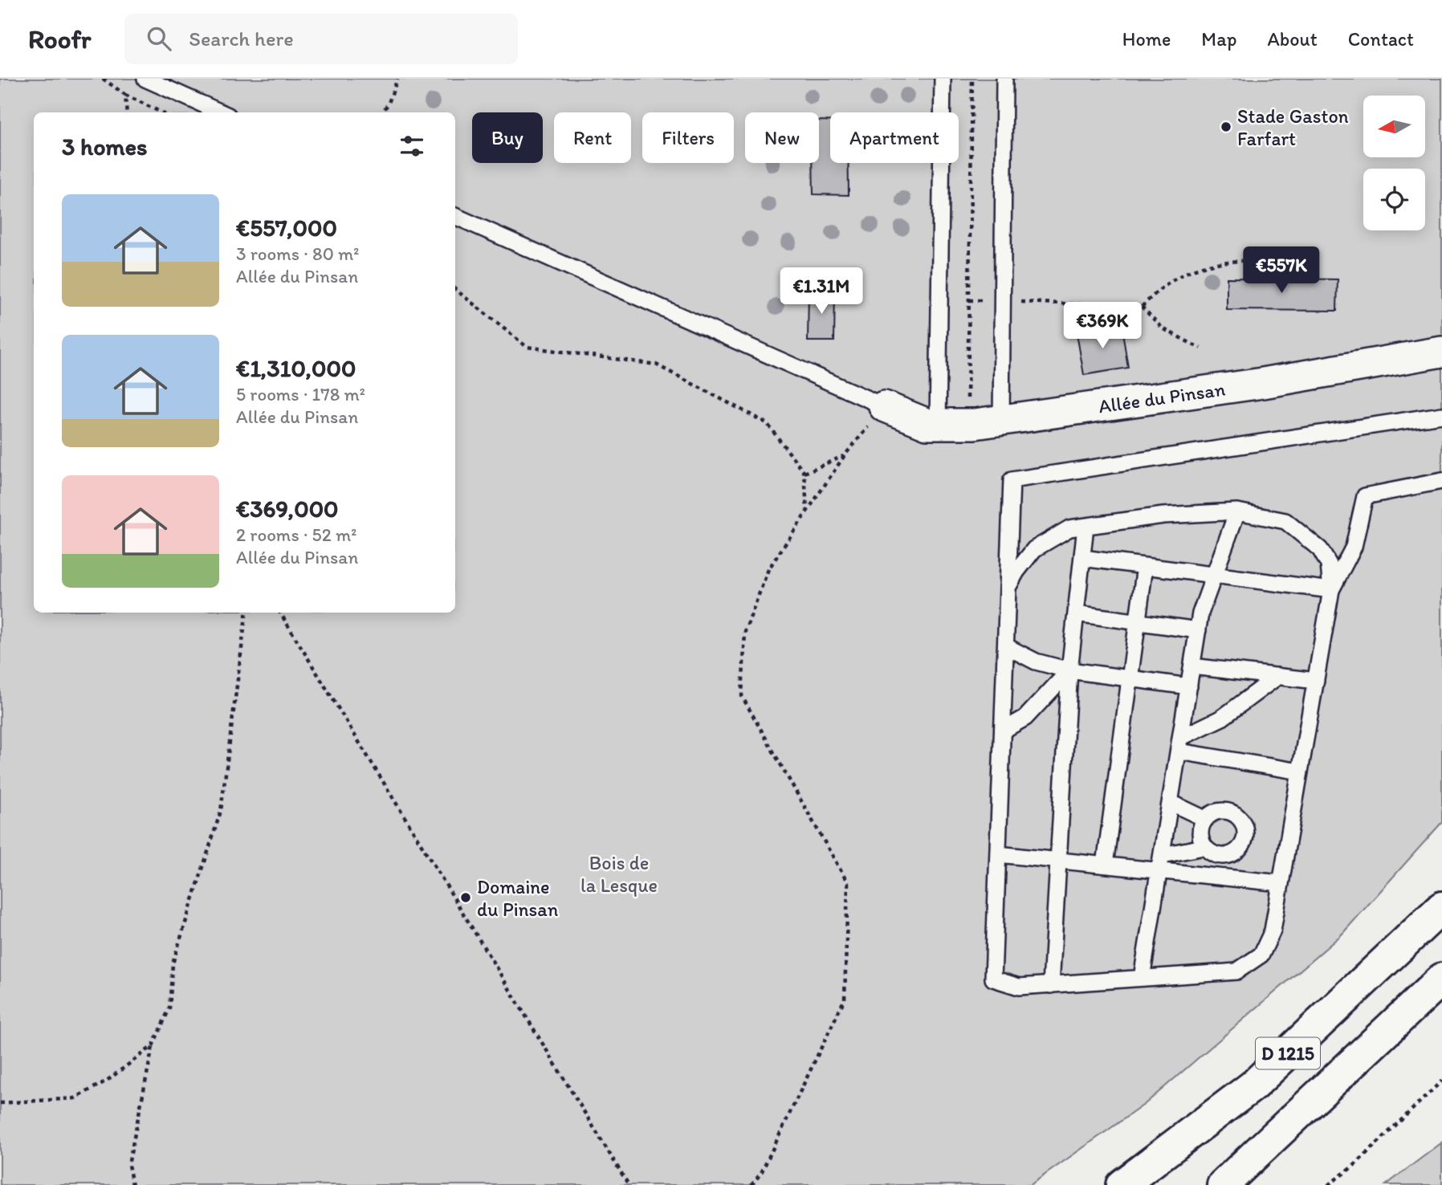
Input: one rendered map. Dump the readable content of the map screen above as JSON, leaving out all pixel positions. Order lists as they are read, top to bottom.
{
  "streets": {
    "highway": ["D 1215"],
    "street": ["Allée du Pinsan"]
  },
  "parks": ["Bois de la Lesque"],
  "places": ["Stade Gaston Farfart", "Domaine du Pinsan"],
  "north": "left",
  "page": {
    "header": "Roofr",
    "search": "Search here",
    "nav": [
      "Home",
      "Map",
      "About",
      "Contact"
    ],
    "chip": [
      "Buy",
      "Rent",
      "Filters",
      "New",
      "Apartment"
    ],
    "heading": "3 homes",
    "list": [
      {
        "name": "€557,000",
        "note": "3 rooms · 80 m² · Allée du Pinsan"
      },
      {
        "name": "€1,310,000",
        "note": "5 rooms · 178 m² · Allée du Pinsan"
      },
      {
        "name": "€369,000",
        "note": "2 rooms · 52 m² · Allée du Pinsan"
      }
    ],
    "price": ["€557K", "€1.31M", "€369K"]
  }
}
